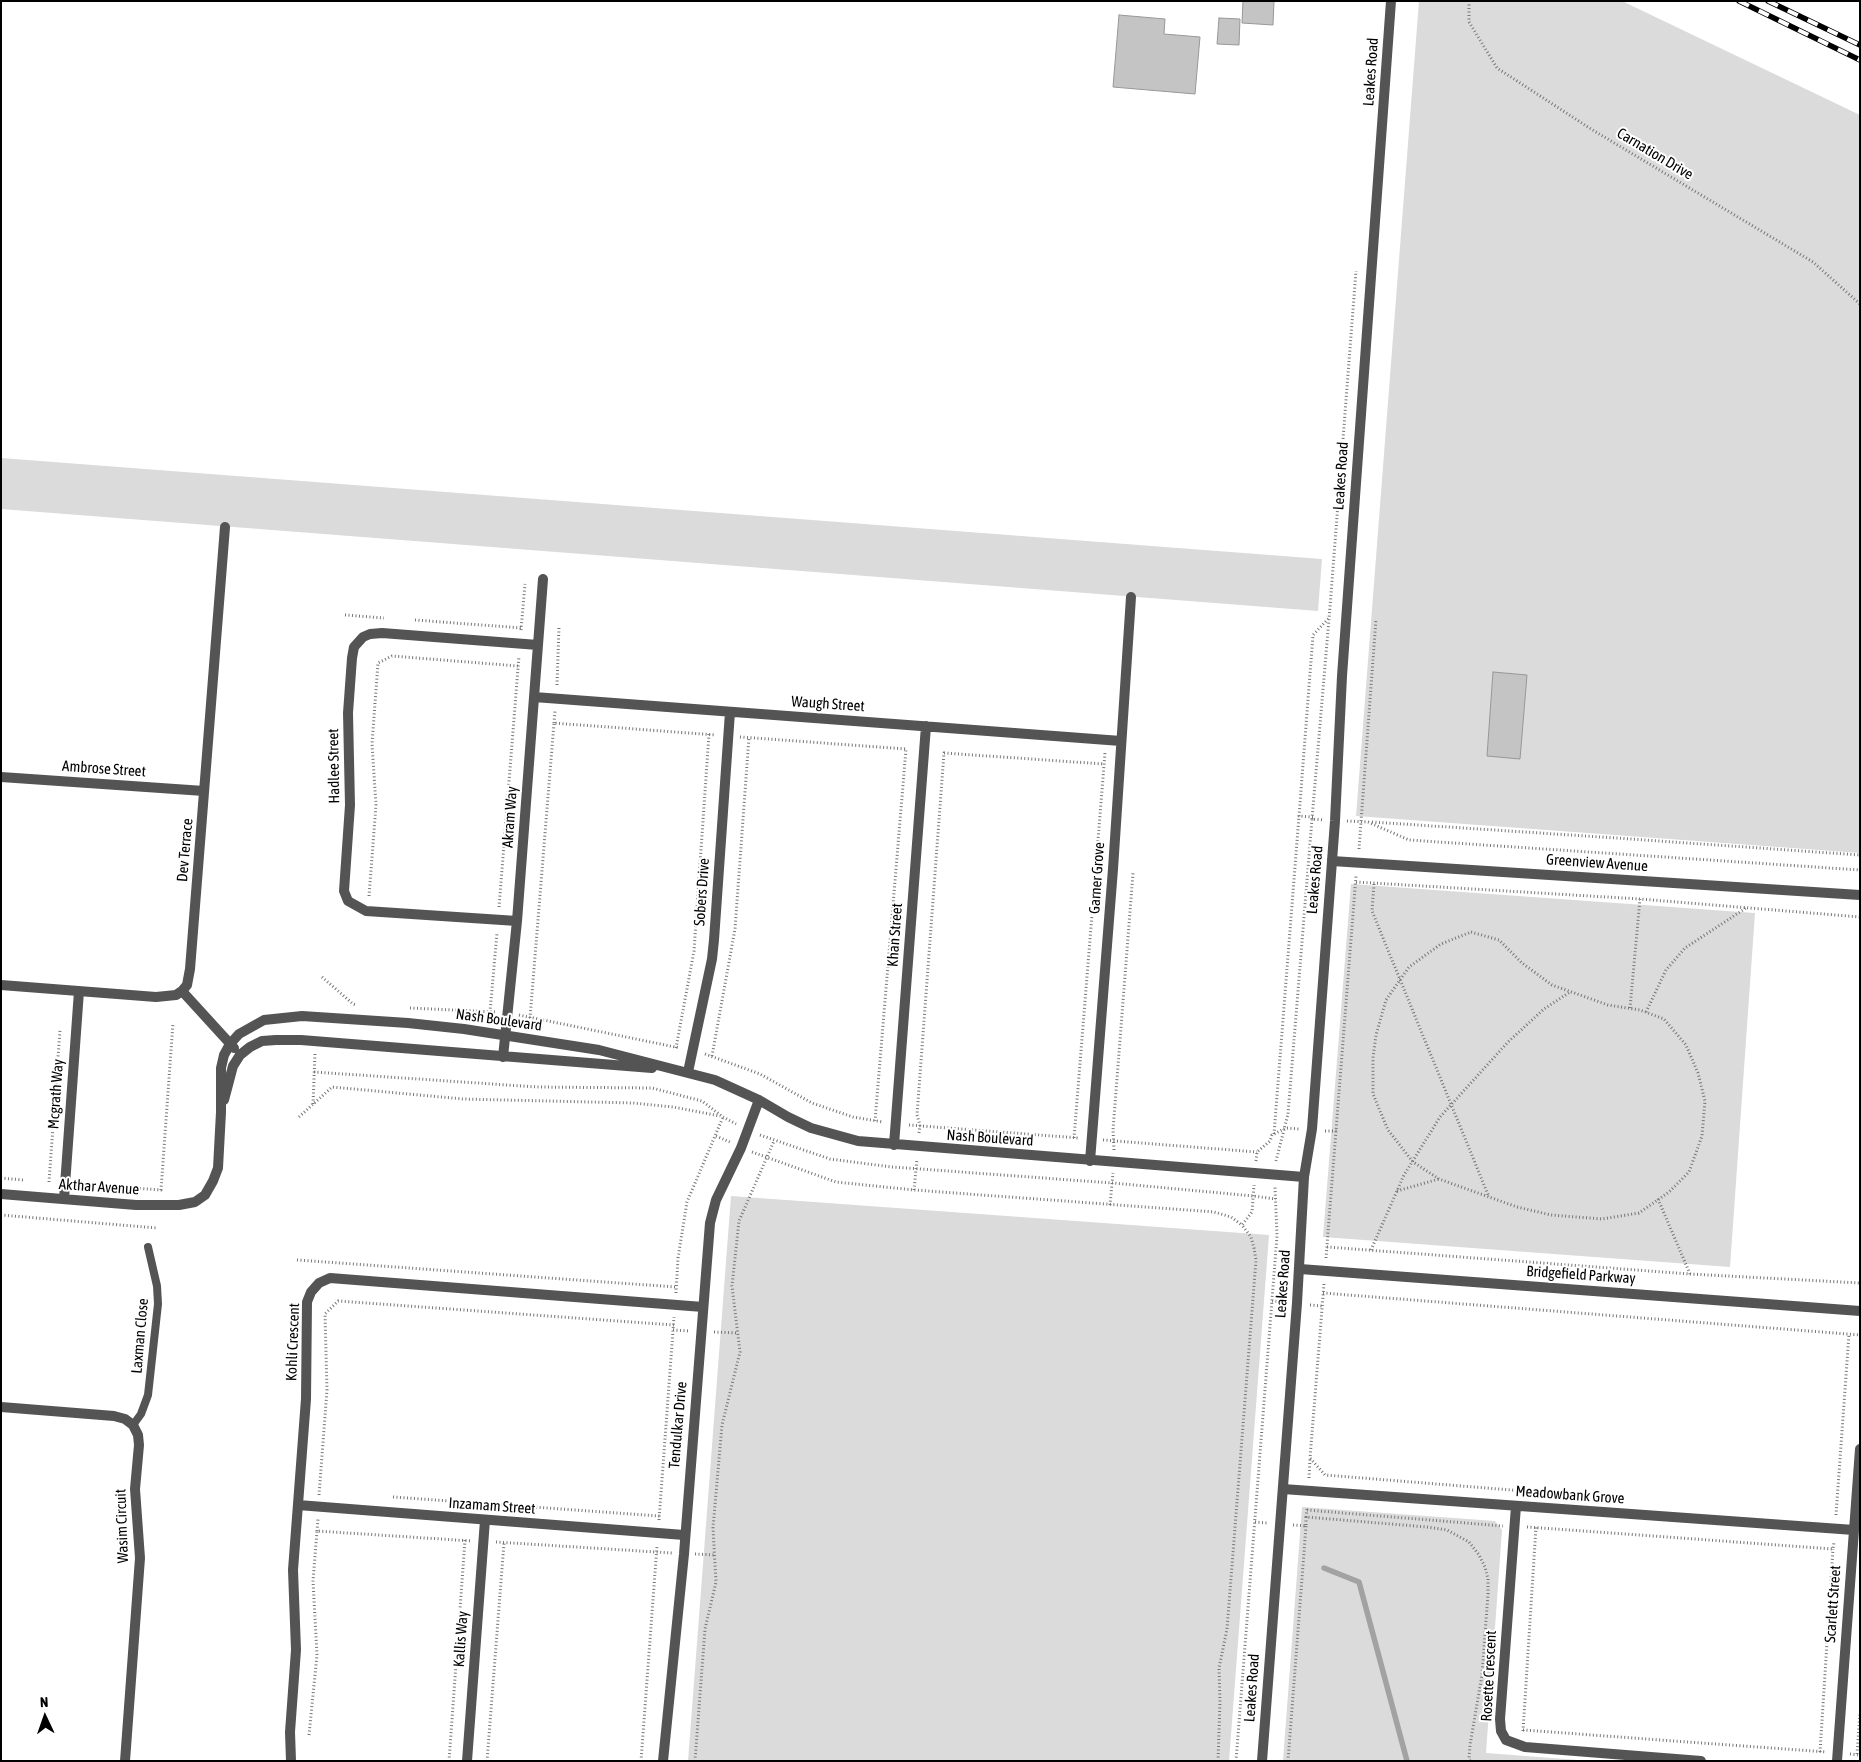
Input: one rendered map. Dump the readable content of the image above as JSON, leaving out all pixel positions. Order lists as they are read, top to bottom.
{
  "streets": {
    "street": [
      "Leakes Road",
      "Waugh Street",
      "Hadlee Street",
      "Ambrose Street",
      "Akram Way",
      "Dev Terrace",
      "Greenview Avenue",
      "Garner Grove",
      "Sobers Drive",
      "Khan Street",
      "Nash Boulevard",
      "Mcgrath Way",
      "Akthar Avenue",
      "Bridgefield Parkway",
      "Kohli Crescent",
      "Tendulkar Drive",
      "Meadowbank Grove",
      "Inzamam Street",
      "Wasim Circuit",
      "Scarlett Street",
      "Kallis Way",
      "Rosette Crescent"
    ],
    "lane": ["Laxman Close"],
    "path": ["Carnation Drive"]
  },
  "crossings": [
    ["Leakes Road", "Greenview Avenue"],
    ["Leakes Road", "Nash Boulevard"],
    ["Leakes Road", "Bridgefield Parkway"],
    ["Leakes Road", "Meadowbank Grove"],
    ["Waugh Street", "Akram Way"],
    ["Waugh Street", "Garner Grove"],
    ["Waugh Street", "Sobers Drive"],
    ["Waugh Street", "Khan Street"],
    ["Hadlee Street", "Akram Way"],
    ["Ambrose Street", "Dev Terrace"],
    ["Akram Way", "Nash Boulevard"],
    ["Garner Grove", "Nash Boulevard"],
    ["Sobers Drive", "Nash Boulevard"],
    ["Khan Street", "Nash Boulevard"],
    ["Nash Boulevard", "Tendulkar Drive"],
    ["Mcgrath Way", "Akthar Avenue"],
    ["Laxman Close", "Wasim Circuit"],
    ["Kohli Crescent", "Tendulkar Drive"],
    ["Kohli Crescent", "Inzamam Street"],
    ["Tendulkar Drive", "Inzamam Street"],
    ["Meadowbank Grove", "Scarlett Street"],
    ["Meadowbank Grove", "Rosette Crescent"],
    ["Inzamam Street", "Kallis Way"]
  ],
  "north": "top"
}
